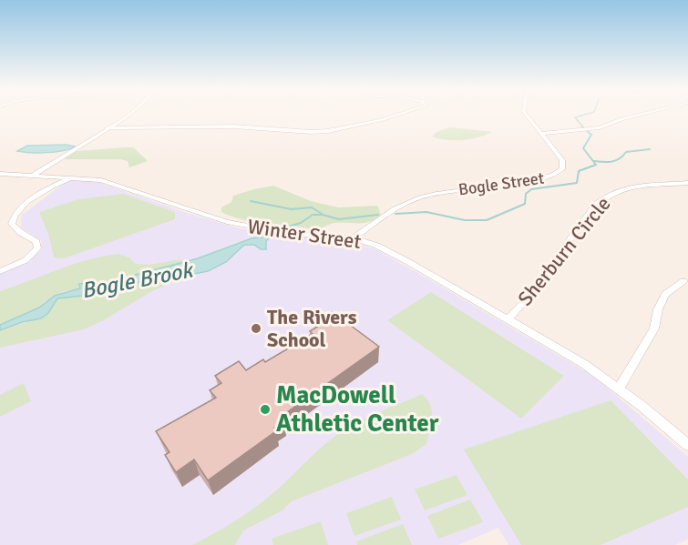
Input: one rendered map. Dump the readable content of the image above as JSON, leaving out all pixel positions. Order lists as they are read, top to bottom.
{
  "streets": {
    "street": ["Bogle Street", "Winter Street", "Sherburn Circle"]
  },
  "crossings": [
    ["Bogle Street", "Winter Street"],
    ["Winter Street", "Sherburn Circle"]
  ],
  "water": ["Bogle Brook"],
  "places": ["The Rivers School", "MacDowell Athletic Center"]
}
